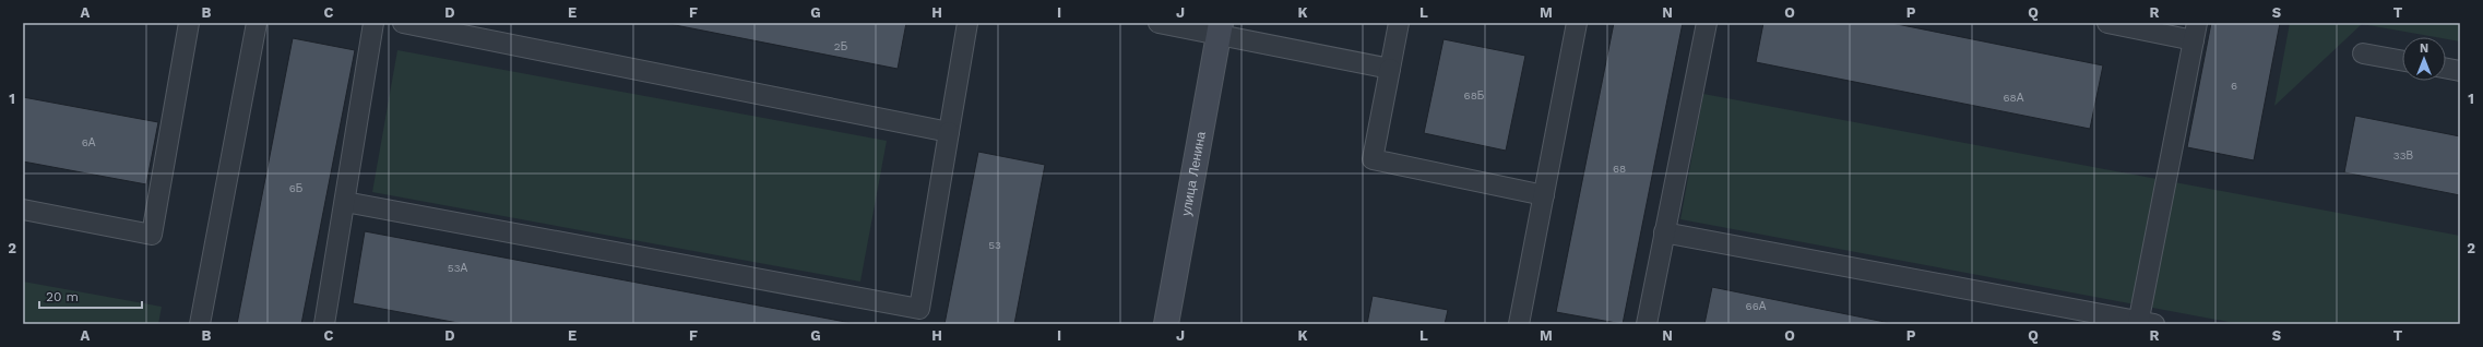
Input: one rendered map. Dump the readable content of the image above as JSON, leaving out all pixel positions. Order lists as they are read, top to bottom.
{
  "streets": {
    "main road": ["улица Ленина"]
  },
  "house_numbers": [
    "2Б",
    "6",
    "68Б",
    "68А",
    "6А",
    "33В",
    "68",
    "6Б",
    "53",
    "53А",
    "66А"
  ],
  "scale_bar": "20 m",
  "north": "top",
  "grid": {
    "columns": [
      "A",
      "B",
      "C",
      "D",
      "E",
      "F",
      "G",
      "H",
      "I",
      "J",
      "K",
      "L",
      "M",
      "N",
      "O",
      "P",
      "Q",
      "R",
      "S",
      "T"
    ],
    "rows": ["1", "2"]
  }
}
